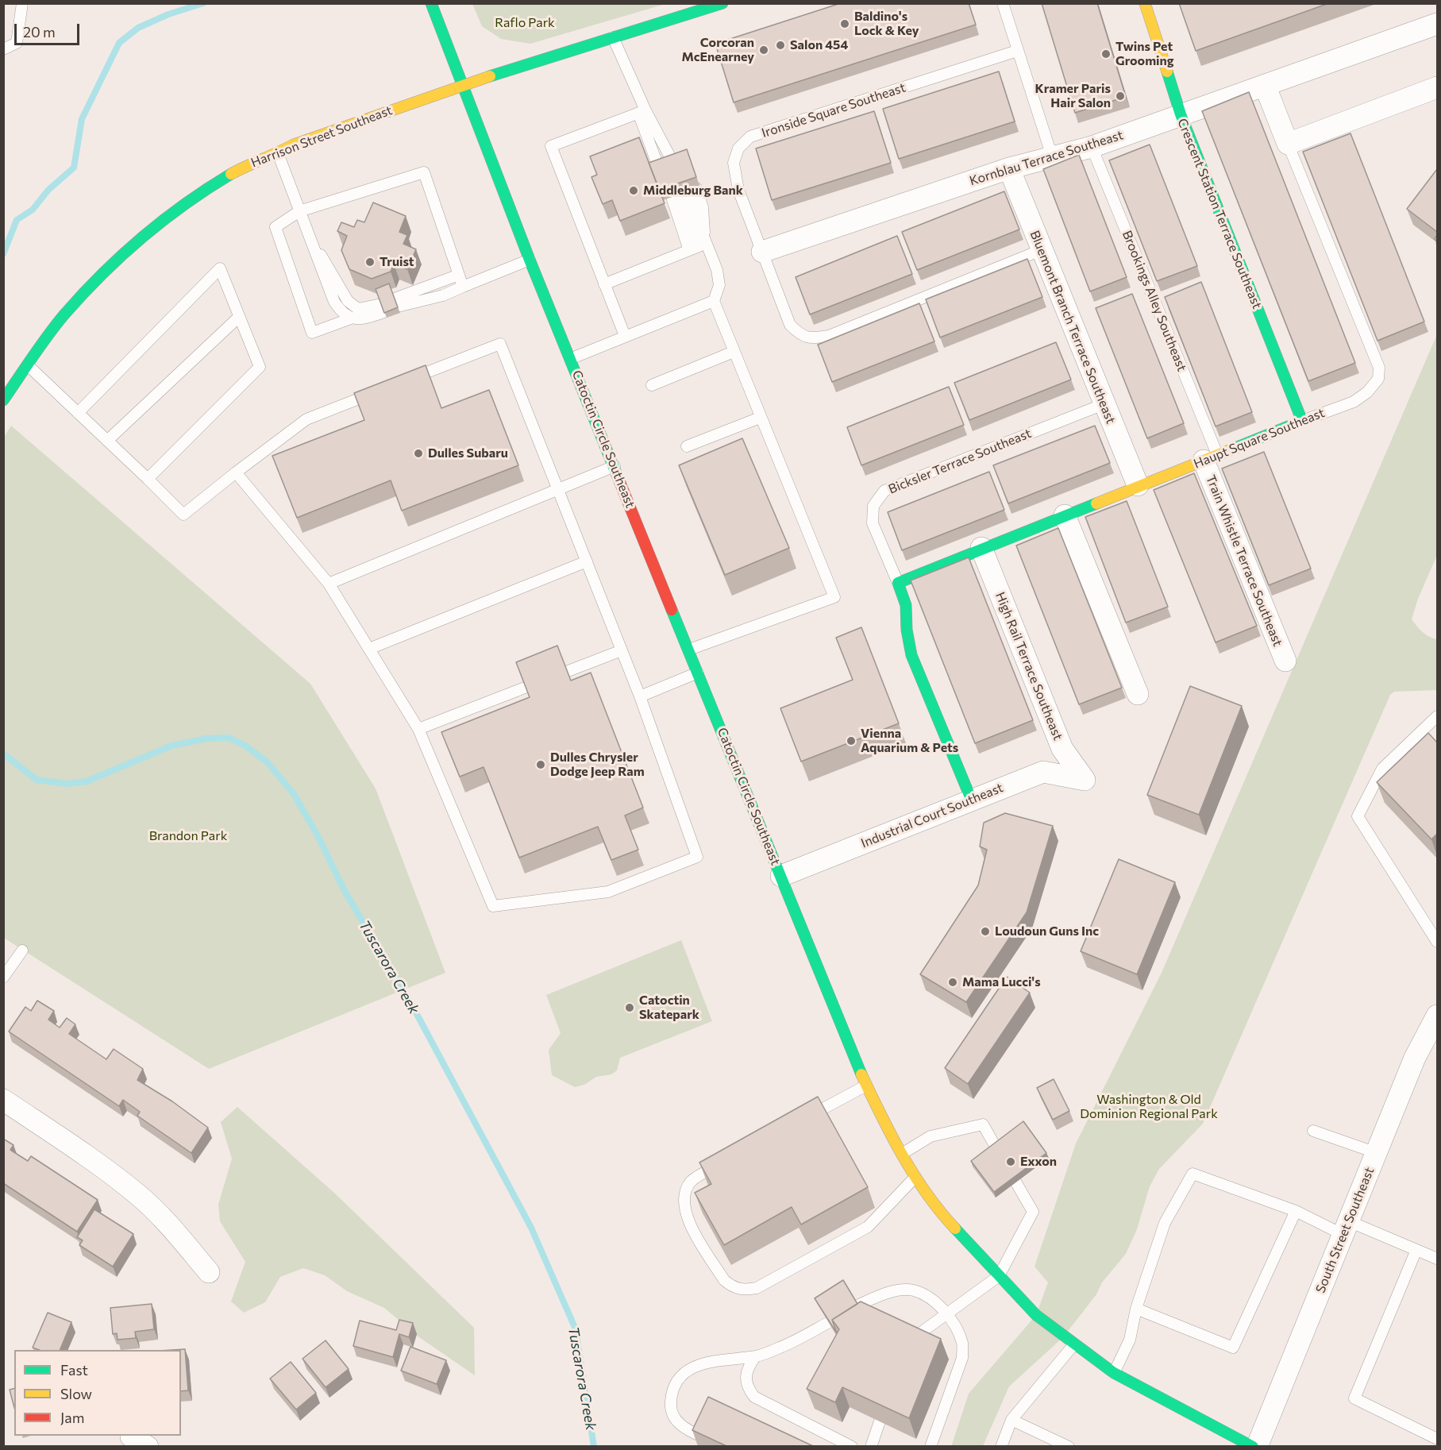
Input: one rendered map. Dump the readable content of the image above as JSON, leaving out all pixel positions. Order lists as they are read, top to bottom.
{
  "streets": {
    "street": [
      "Harrison Street Southeast",
      "Kornblau Terrace Southeast",
      "Crescent Station Terrace Southeast",
      "Bluemont Branch Terrace Southeast",
      "Haupt Square Southeast",
      "Catoctin Circle Southeast",
      "Bicksler Terrace Southeast",
      "Train Whistle Terrace Southeast",
      "High Rail Terrace Southeast",
      "Industrial Court Southeast",
      "South Street Southeast"
    ],
    "lane": ["Ironside Square Southeast", "Brookings Alley Southeast"]
  },
  "crossings": [
    ["Ironside Square Southeast", "Kornblau Terrace Southeast"],
    ["Ironside Square Southeast", "Bluemont Branch Terrace Southeast"],
    ["Harrison Street Southeast", "Catoctin Circle Southeast"],
    ["Kornblau Terrace Southeast", "Crescent Station Terrace Southeast"],
    ["Kornblau Terrace Southeast", "Brookings Alley Southeast"],
    ["Kornblau Terrace Southeast", "Bluemont Branch Terrace Southeast"],
    ["Crescent Station Terrace Southeast", "Haupt Square Southeast"],
    ["Brookings Alley Southeast", "Haupt Square Southeast"],
    ["Brookings Alley Southeast", "Train Whistle Terrace Southeast"],
    ["Bluemont Branch Terrace Southeast", "Haupt Square Southeast"],
    ["Bluemont Branch Terrace Southeast", "Bicksler Terrace Southeast"],
    ["Haupt Square Southeast", "Bicksler Terrace Southeast"],
    ["Haupt Square Southeast", "Train Whistle Terrace Southeast"],
    ["Haupt Square Southeast", "High Rail Terrace Southeast"],
    ["Catoctin Circle Southeast", "Industrial Court Southeast"],
    ["Catoctin Circle Southeast", "South Street Southeast"],
    ["Bicksler Terrace Southeast", "Industrial Court Southeast"],
    ["High Rail Terrace Southeast", "Industrial Court Southeast"]
  ],
  "water": ["Tuscarora Creek"],
  "parks": ["Raflo Park", "Brandon Park", "Washington & Old Dominion Regional Park"],
  "places": [
    "Baldino's Lock & Key",
    "Salon 454",
    "Corcoran McEnearney",
    "Twins Pet Grooming",
    "Kramer Paris Hair Salon",
    "Middleburg Bank",
    "Truist",
    "Dulles Subaru",
    "Vienna Aquarium & Pets",
    "Dulles Chrysler Dodge Jeep Ram",
    "Loudoun Guns Inc",
    "Mama Lucci's",
    "Catoctin Skatepark",
    "Exxon"
  ],
  "legend": ["Fast", "Slow", "Jam"],
  "scale_bar": "20 m"
}
